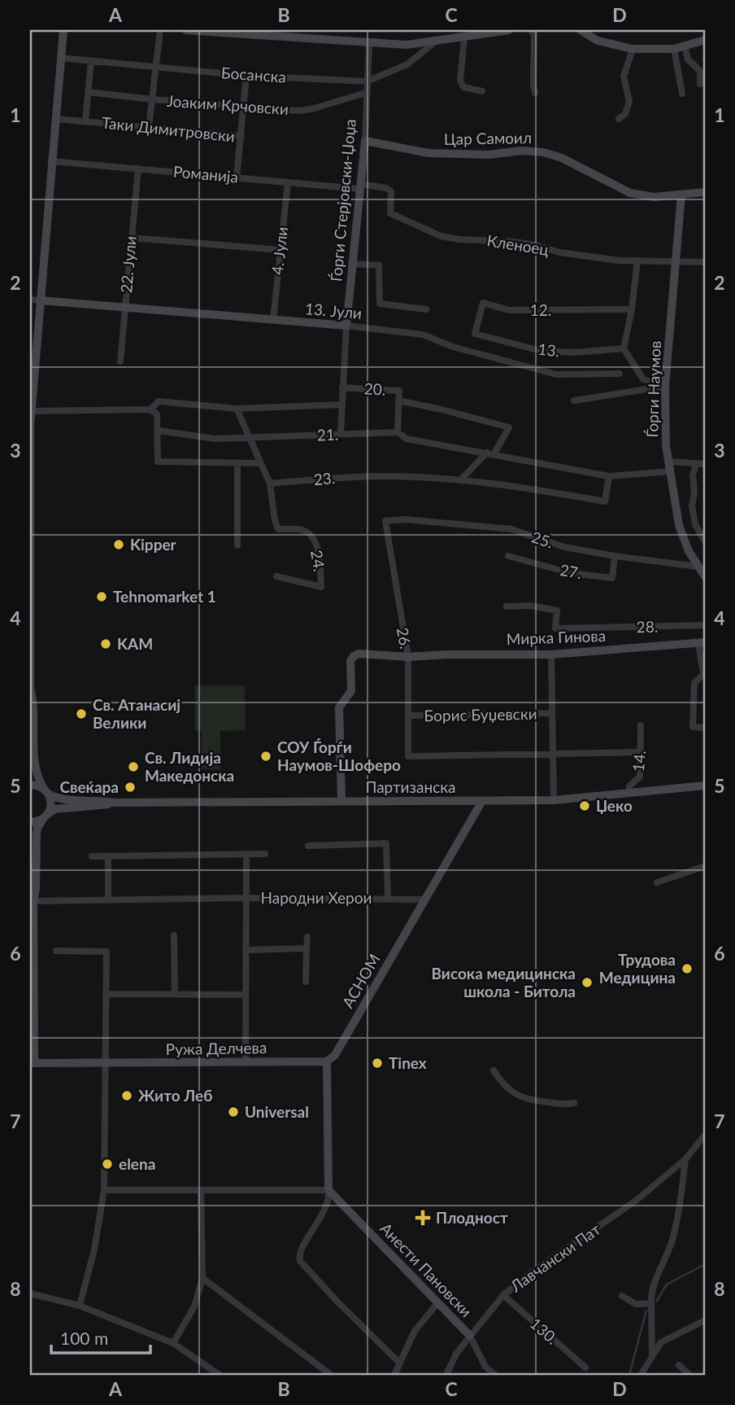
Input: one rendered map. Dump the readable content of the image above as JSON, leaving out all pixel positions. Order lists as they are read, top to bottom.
{
  "streets": {
    "street": [
      "Босанска",
      "Јоаким Крчовски",
      "Таки Димитровски",
      "Цар Самоил",
      "Романија",
      "Ѓорги Стерјовски-Џоџа",
      "Кленоец",
      "4. Јули",
      "22. Јули",
      "12.",
      "13. Јули",
      "13.",
      "20.",
      "Ѓорги Наумов",
      "21.",
      "23.",
      "25.",
      "24.",
      "27.",
      "28.",
      "Мирка Гинова",
      "26.",
      "Борис Буџевски",
      "14.",
      "Партизанска",
      "Народни Херои",
      "АСНОМ",
      "Ружа Делчева",
      "Лавчански Пат",
      "Анести Пановски",
      "130."
    ]
  },
  "crossings": [
    ["Босанска", "Ѓорги Стерјовски-Џоџа"],
    ["Јоаким Крчовски", "Ѓорги Стерјовски-Џоџа"],
    ["Таки Димитровски", "Романија"],
    ["Цар Самоил", "Ѓорги Стерјовски-Џоџа"],
    ["Цар Самоил", "Ѓорги Наумов"],
    ["Романија", "Ѓорги Стерјовски-Џоџа"],
    ["Романија", "Кленоец"],
    ["Романија", "4. Јули"],
    ["Романија", "22. Јули"],
    ["Ѓорги Стерјовски-Џоџа", "Кленоец"],
    ["Ѓорги Стерјовски-Џоџа", "13. Јули"],
    ["Кленоец", "Ѓорги Наумов"],
    ["4. Јули", "13. Јули"],
    ["22. Јули", "13. Јули"],
    ["12.", "13."],
    ["20.", "21."],
    ["Ѓорги Наумов", "21."],
    ["Ѓорги Наумов", "25."],
    ["21.", "23."],
    ["23.", "24."],
    ["25.", "27."],
    ["25.", "26."],
    ["Мирка Гинова", "26."],
    ["Мирка Гинова", "Партизанска"],
    ["26.", "Борис Буџевски"],
    ["14.", "Партизанска"],
    ["Партизанска", "АСНОМ"],
    ["Народни Херои", "АСНОМ"],
    ["АСНОМ", "Ружа Делчева"],
    ["Лавчански Пат", "Анести Пановски"],
    ["Лавчански Пат", "130."]
  ],
  "places": {
    "other": [
      "Kipper",
      "Tehnomarket 1",
      "KAM",
      "Св. Атанасиј Велики",
      "СОУ Ѓорѓи Наумов-Шоферо",
      "Св. Лидија Македонска",
      "Свеќара",
      "Џеко",
      "Трудова Медицина",
      "Висока медицинска школа - Битола",
      "Tinex",
      "Жито Леб",
      "Universal",
      "elena"
    ],
    "health": ["Плодност"]
  },
  "scale_bar": "100 m",
  "grid": {
    "columns": [
      "A",
      "B",
      "C",
      "D"
    ],
    "rows": [
      "1",
      "2",
      "3",
      "4",
      "5",
      "6",
      "7",
      "8"
    ]
  }
}
